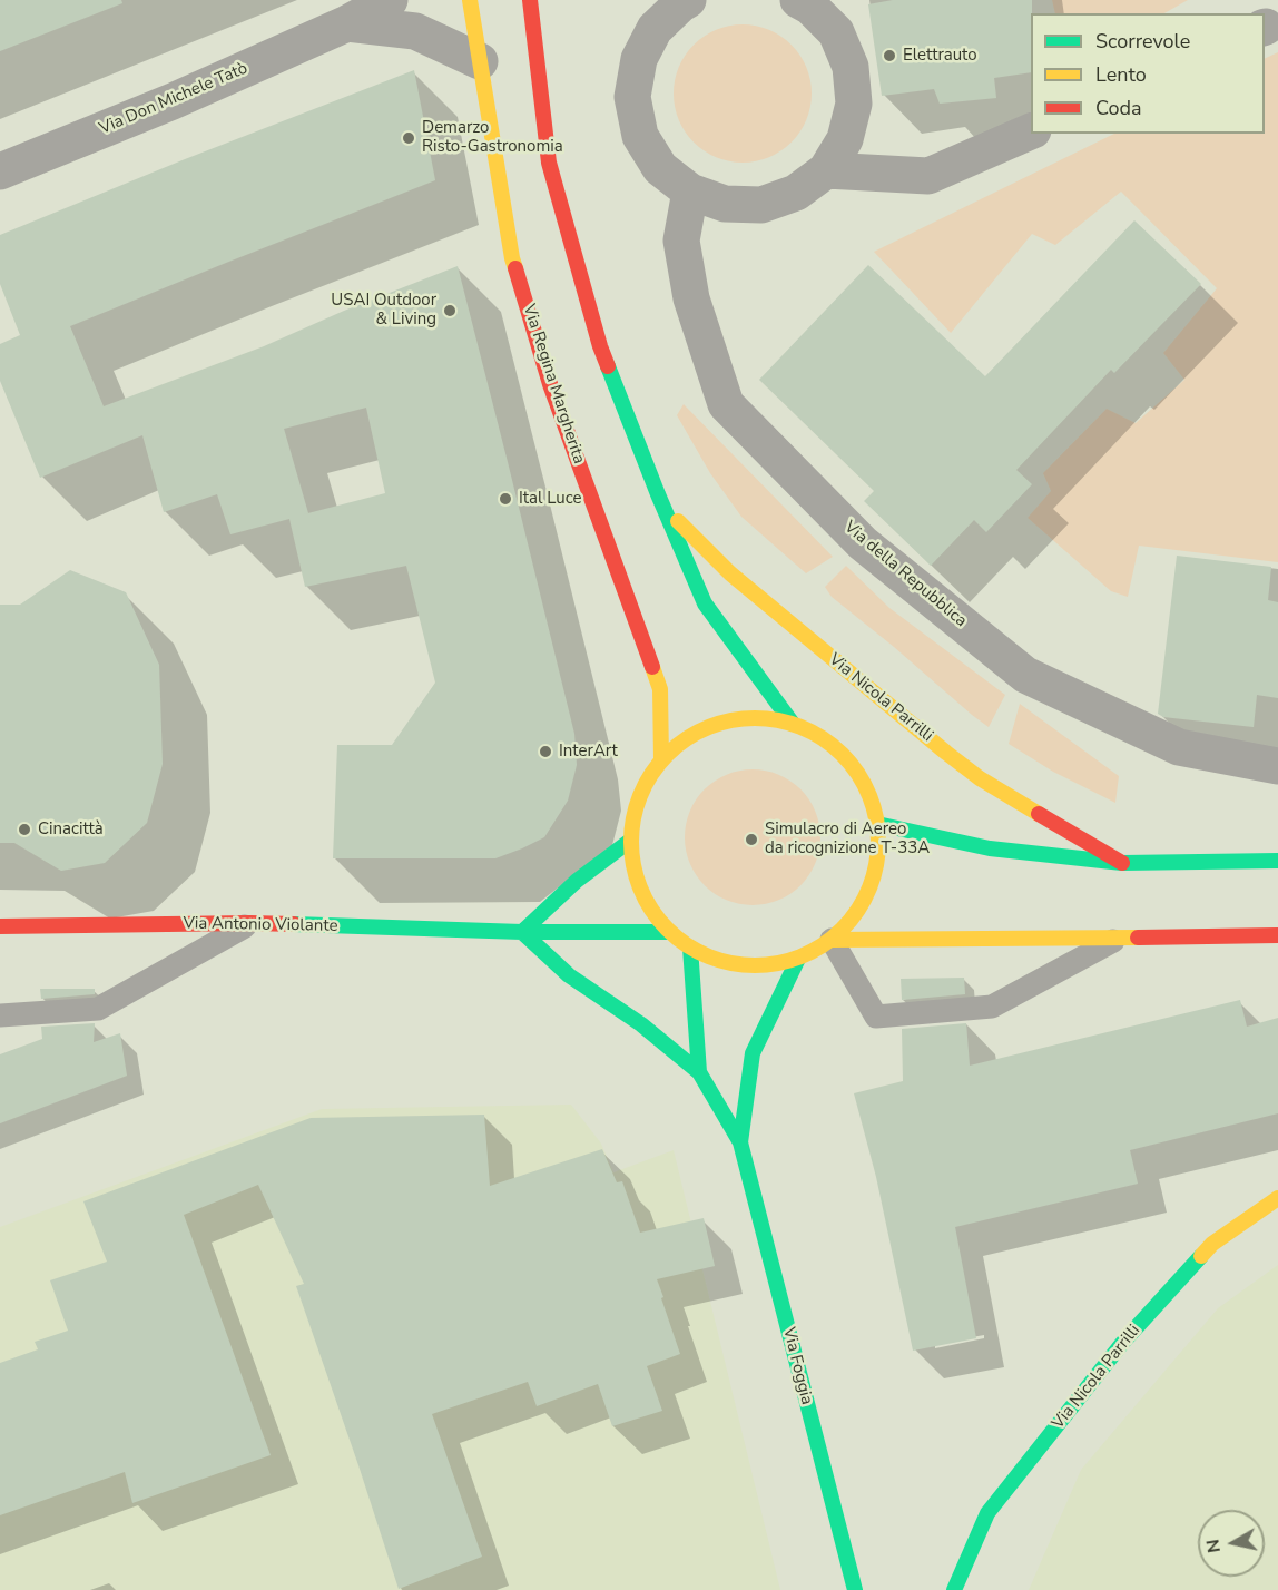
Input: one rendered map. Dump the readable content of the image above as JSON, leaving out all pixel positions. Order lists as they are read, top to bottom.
{
  "streets": {
    "main road": [
      "Via Regina Margherita",
      "Via Nicola Parrilli",
      "Via Antonio Violante",
      "Via Foggia"
    ],
    "street": ["Via Don Michele Tatò", "Via della Repubblica"]
  },
  "crossings": [
    ["Via Antonio Violante", "Via Foggia"]
  ],
  "places": [
    "Elettrauto",
    "Demarzo Risto-Gastronomia",
    "USAI Outdoor & Living",
    "Ital Luce",
    "InterArt",
    "Cinacittà",
    "Simulacro di Aereo da ricognizione T-33A"
  ],
  "legend": ["Scorrevole", "Lento", "Coda"],
  "north": "left"
}
